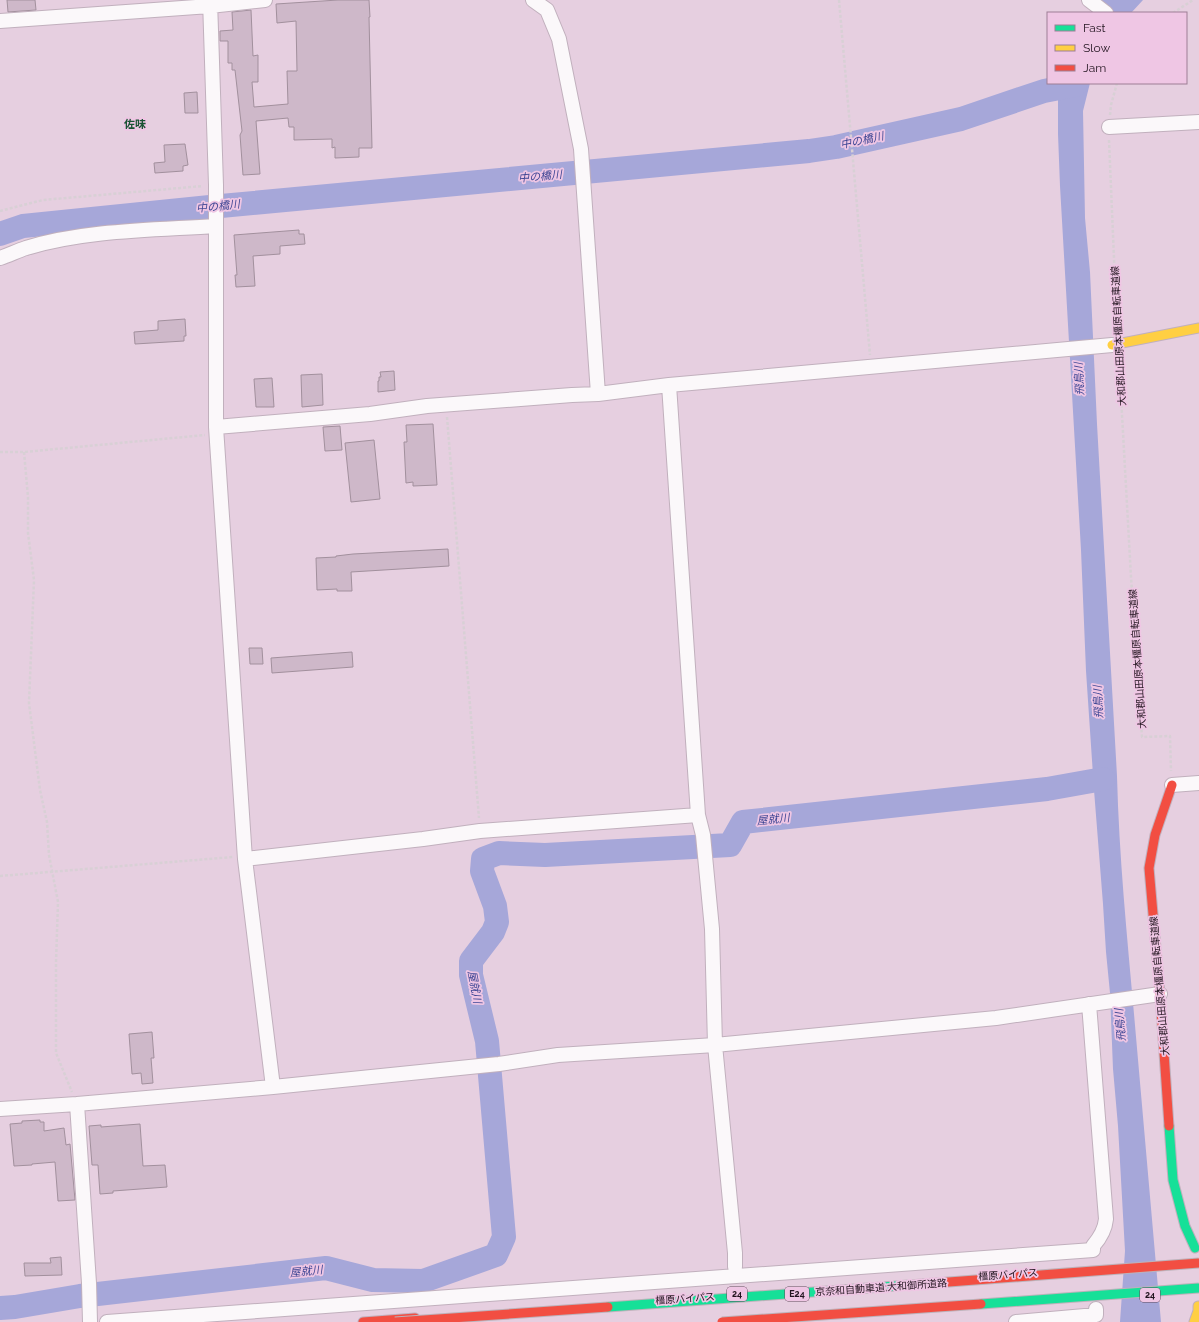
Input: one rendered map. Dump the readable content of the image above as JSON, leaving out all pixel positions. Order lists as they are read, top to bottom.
{
  "streets": {
    "main road": [
      "大和郡山田原本橿原自転車道線",
      "橿原バイパス",
      "京奈和自動車道;大和御所道路",
      "24",
      "E24"
    ]
  },
  "districts": ["佐味"],
  "water": ["中の橋川", "飛鳥川", "屋就川"],
  "legend": ["Fast", "Slow", "Jam"]
}
